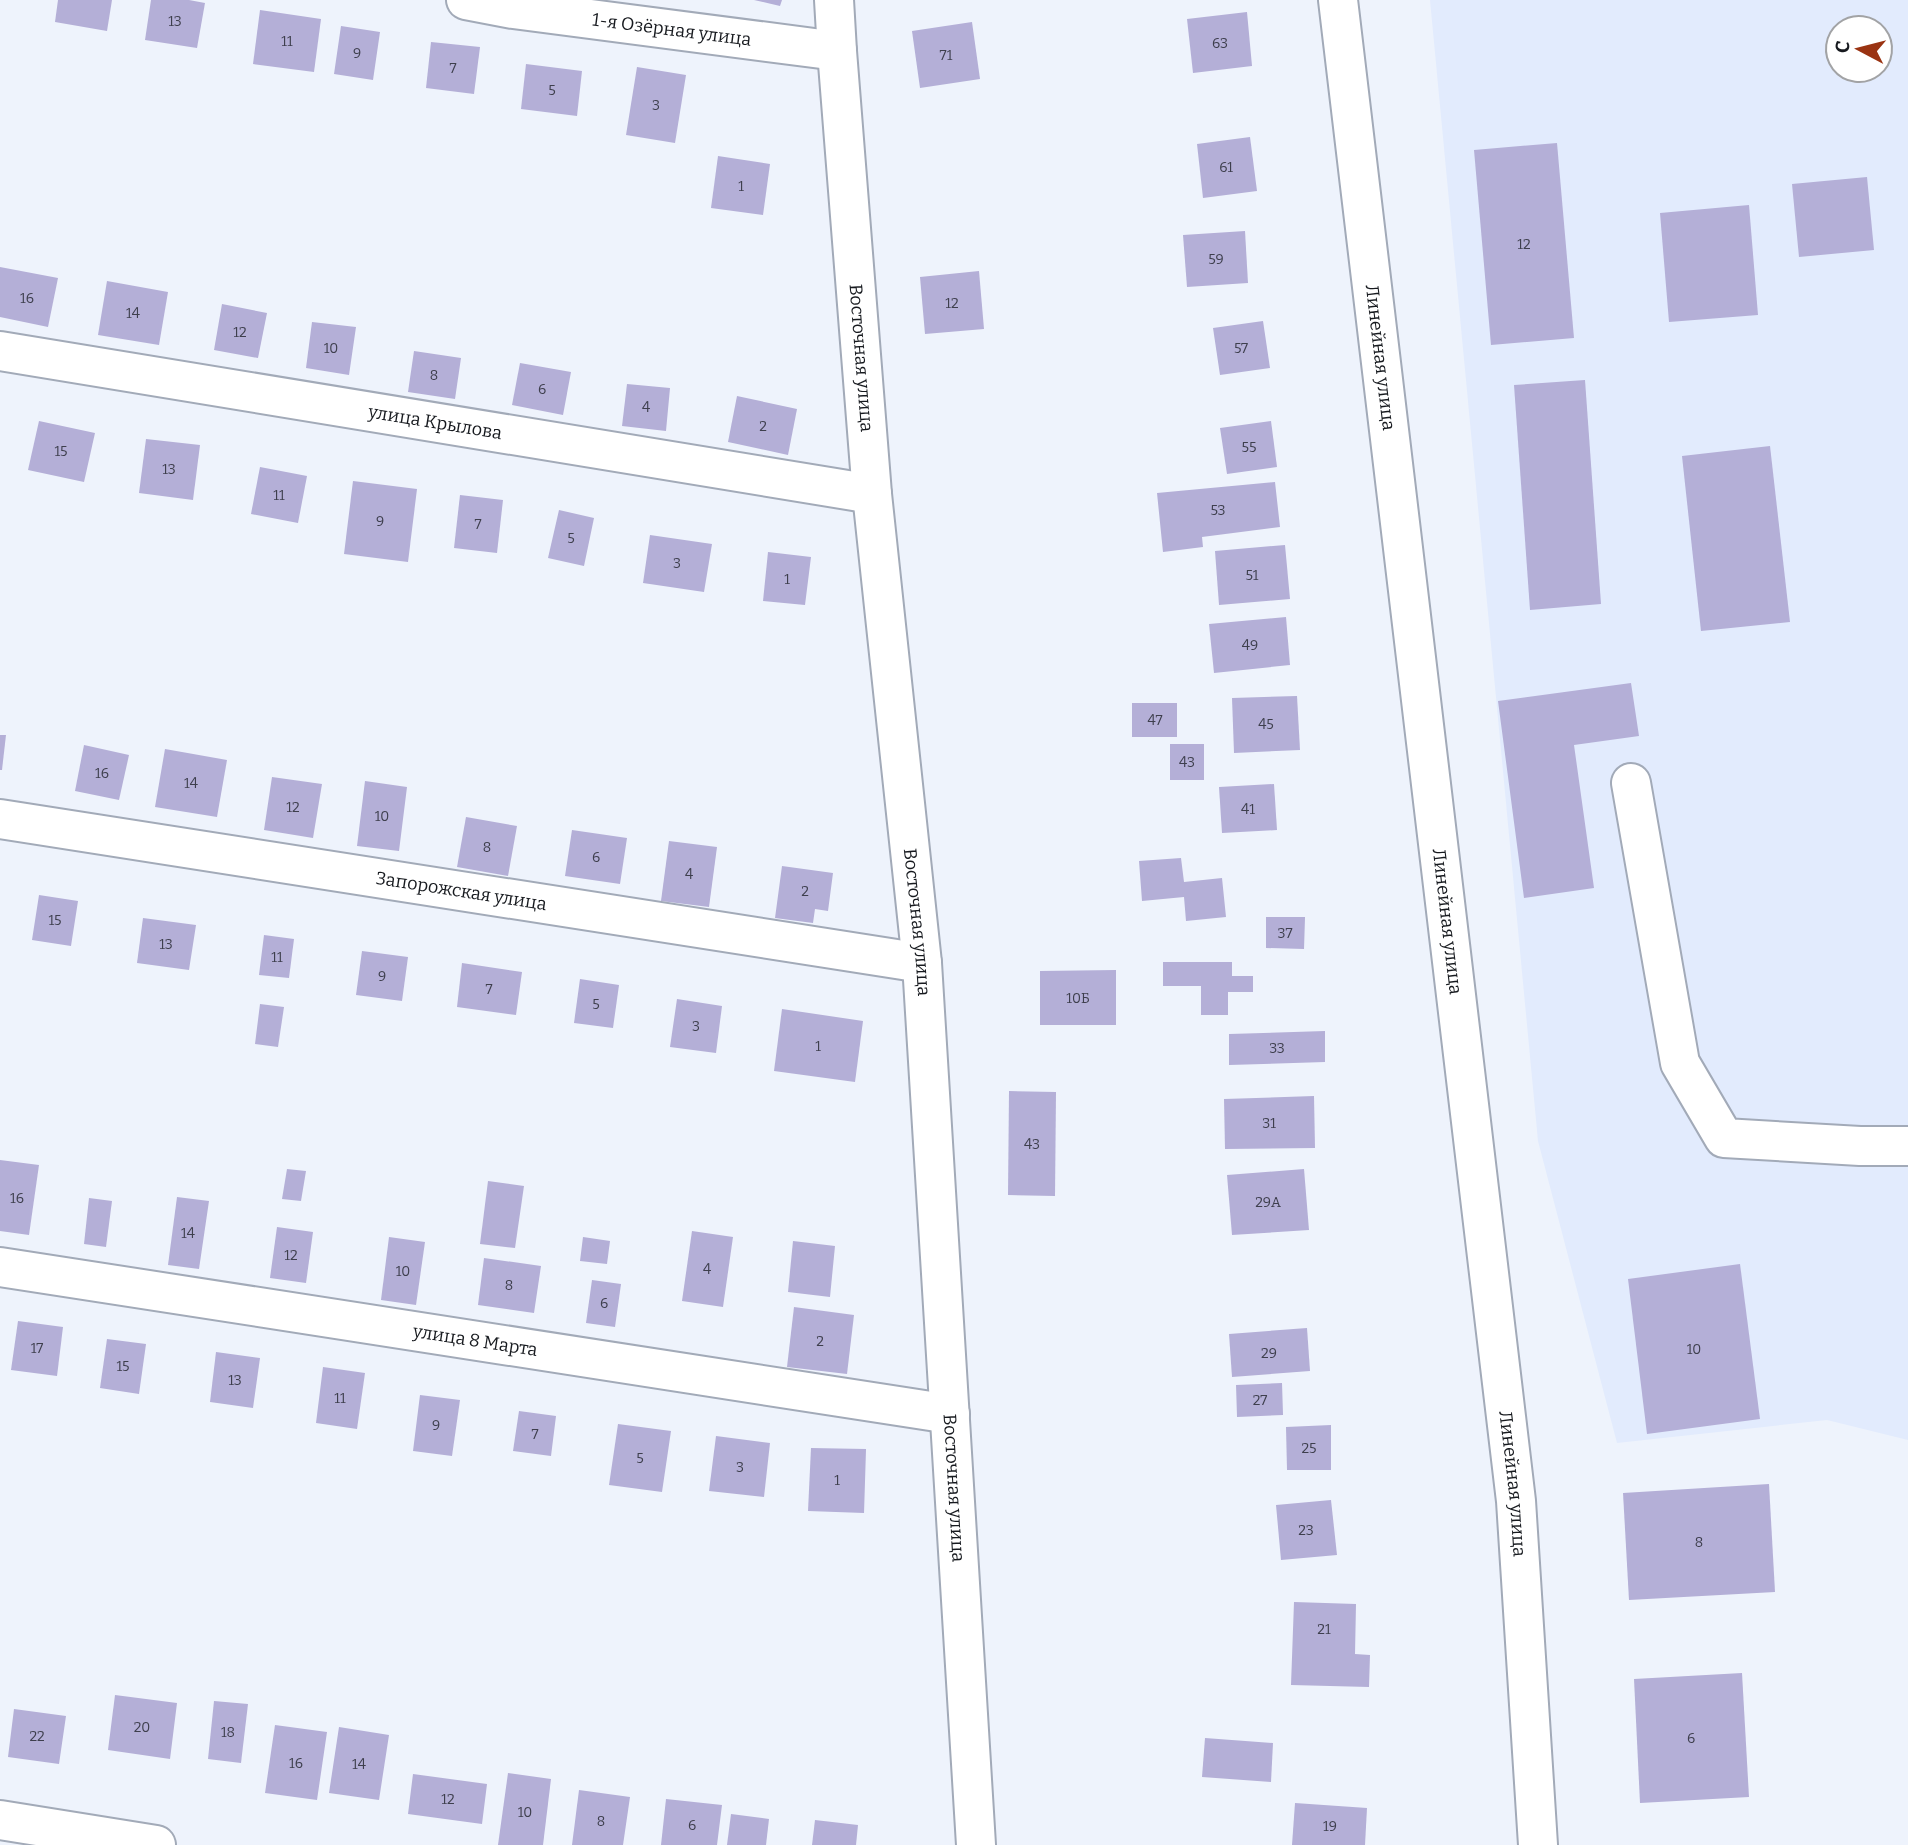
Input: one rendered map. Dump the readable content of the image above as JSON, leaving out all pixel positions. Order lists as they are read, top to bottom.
{
  "streets": {
    "street": [
      "1-я Озёрная улица",
      "Восточная улица",
      "Линейная улица",
      "улица Крылова",
      "Запорожская улица",
      "улица 8 Марта"
    ]
  },
  "crossings": [
    ["1-я Озёрная улица", "Восточная улица"],
    ["Восточная улица", "улица Крылова"],
    ["Восточная улица", "Запорожская улица"],
    ["Восточная улица", "улица 8 Марта"]
  ],
  "house_numbers": [
    "13",
    "11",
    "63",
    "9",
    "71",
    "7",
    "5",
    "3",
    "61",
    "1",
    "12",
    "59",
    "16",
    "12",
    "14",
    "12",
    "10",
    "57",
    "8",
    "6",
    "4",
    "2",
    "55",
    "15",
    "13",
    "11",
    "53",
    "9",
    "7",
    "5",
    "3",
    "51",
    "1",
    "49",
    "47",
    "45",
    "43",
    "16",
    "14",
    "12",
    "41",
    "10",
    "8",
    "6",
    "4",
    "2",
    "15",
    "37",
    "13",
    "11",
    "9",
    "7",
    "10Б",
    "5",
    "3",
    "1",
    "33",
    "31",
    "43",
    "16",
    "29А",
    "14",
    "12",
    "4",
    "10",
    "8",
    "6",
    "2",
    "17",
    "10",
    "29",
    "15",
    "13",
    "11",
    "27",
    "9",
    "7",
    "25",
    "5",
    "3",
    "1",
    "23",
    "8",
    "21",
    "20",
    "18",
    "22",
    "6",
    "16",
    "14",
    "12",
    "10",
    "8",
    "6",
    "19"
  ],
  "north": "left"
}
